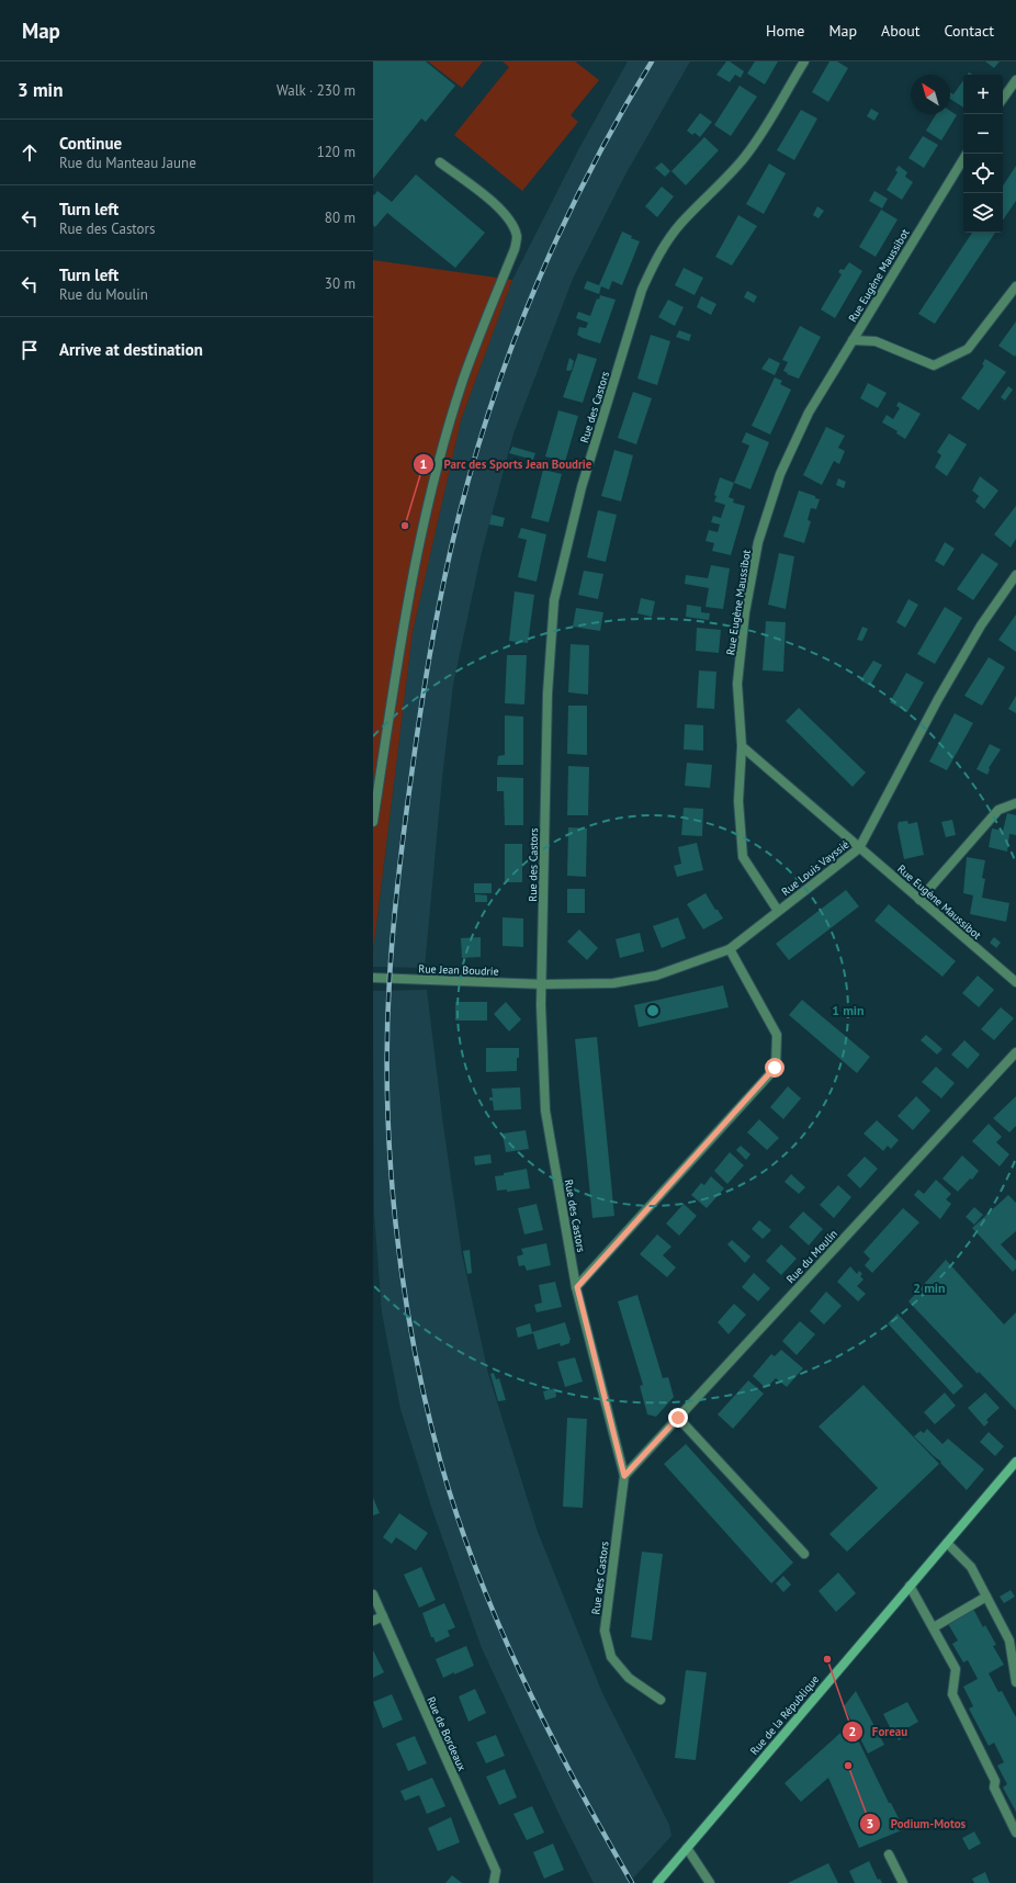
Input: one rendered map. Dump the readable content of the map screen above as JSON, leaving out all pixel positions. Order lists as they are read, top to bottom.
{
  "streets": {
    "main road": ["Rue de la République"],
    "street": [
      "Rue Eugène Maussibot",
      "Rue des Castors",
      "Rue Louis Vayssié",
      "Rue Jean Boudrie",
      "Rue du Moulin",
      "Rue de Bordeaux"
    ]
  },
  "crossings": [
    ["Rue Eugène Maussibot", "Rue Louis Vayssié"],
    ["Rue des Castors", "Rue Louis Vayssié"],
    ["Rue des Castors", "Rue Jean Boudrie"],
    ["Rue des Castors", "Rue du Moulin"],
    ["Rue Louis Vayssié", "Rue Jean Boudrie"]
  ],
  "places": ["Parc des Sports Jean Boudrie", "Foreau", "Podium-Motos"],
  "north": "top left",
  "page": {
    "header": "Map",
    "nav": [
      "Home",
      "Map",
      "About",
      "Contact"
    ],
    "heading": ["3 min", "Walk · 230 m"],
    "map_buttons": ["+", "−"],
    "list": [
      ["Continue", "Rue du Manteau Jaune", "120 m"],
      ["Turn left", "Rue des Castors", "80 m"],
      ["Turn left", "Rue du Moulin", "30 m"],
      "Arrive at destination"
    ]
  },
  "rings": ["1 min", "2 min"]
}
